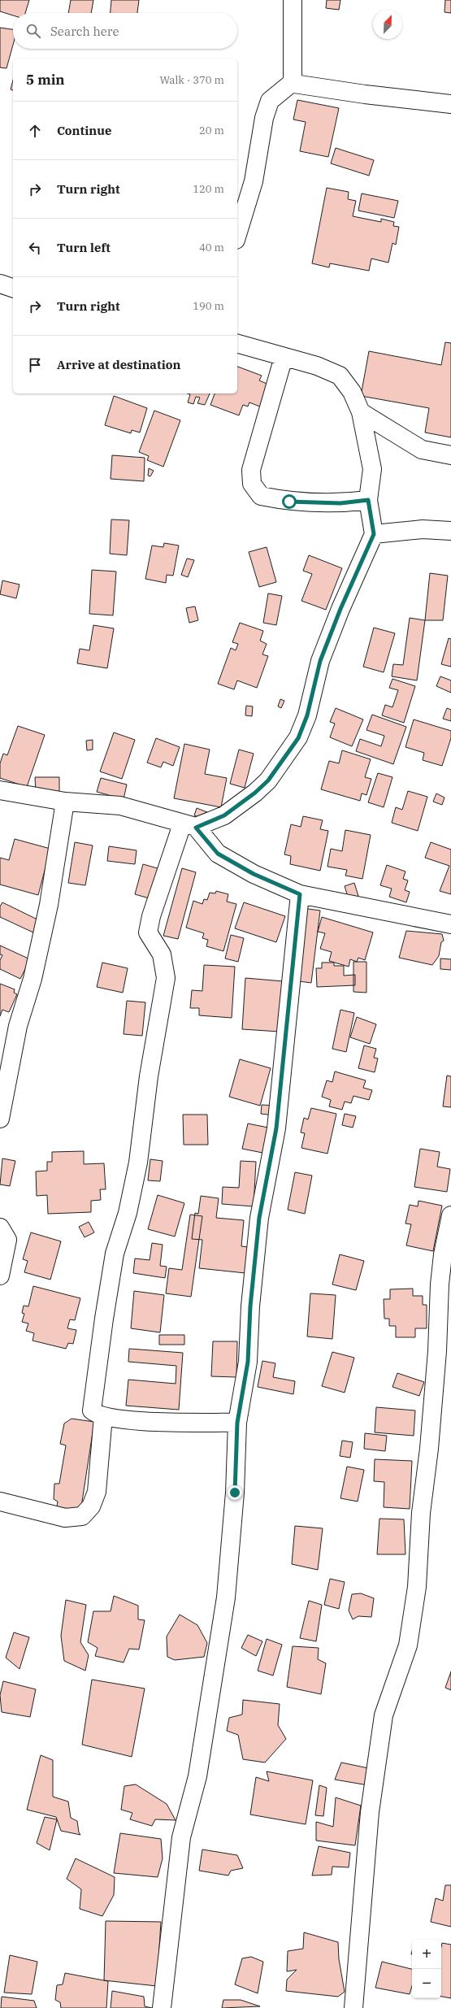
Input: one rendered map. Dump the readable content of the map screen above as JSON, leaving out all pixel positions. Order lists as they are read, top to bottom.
{
  "north": "top right",
  "page": {
    "search": "Search here",
    "heading": ["5 min", "Walk · 370 m"],
    "list": [
      ["Continue", "20 m"],
      ["Turn right", "120 m"],
      ["Turn left", "40 m"],
      ["Turn right", "190 m"],
      "Arrive at destination"
    ],
    "map_buttons": ["+", "−"]
  }
}
